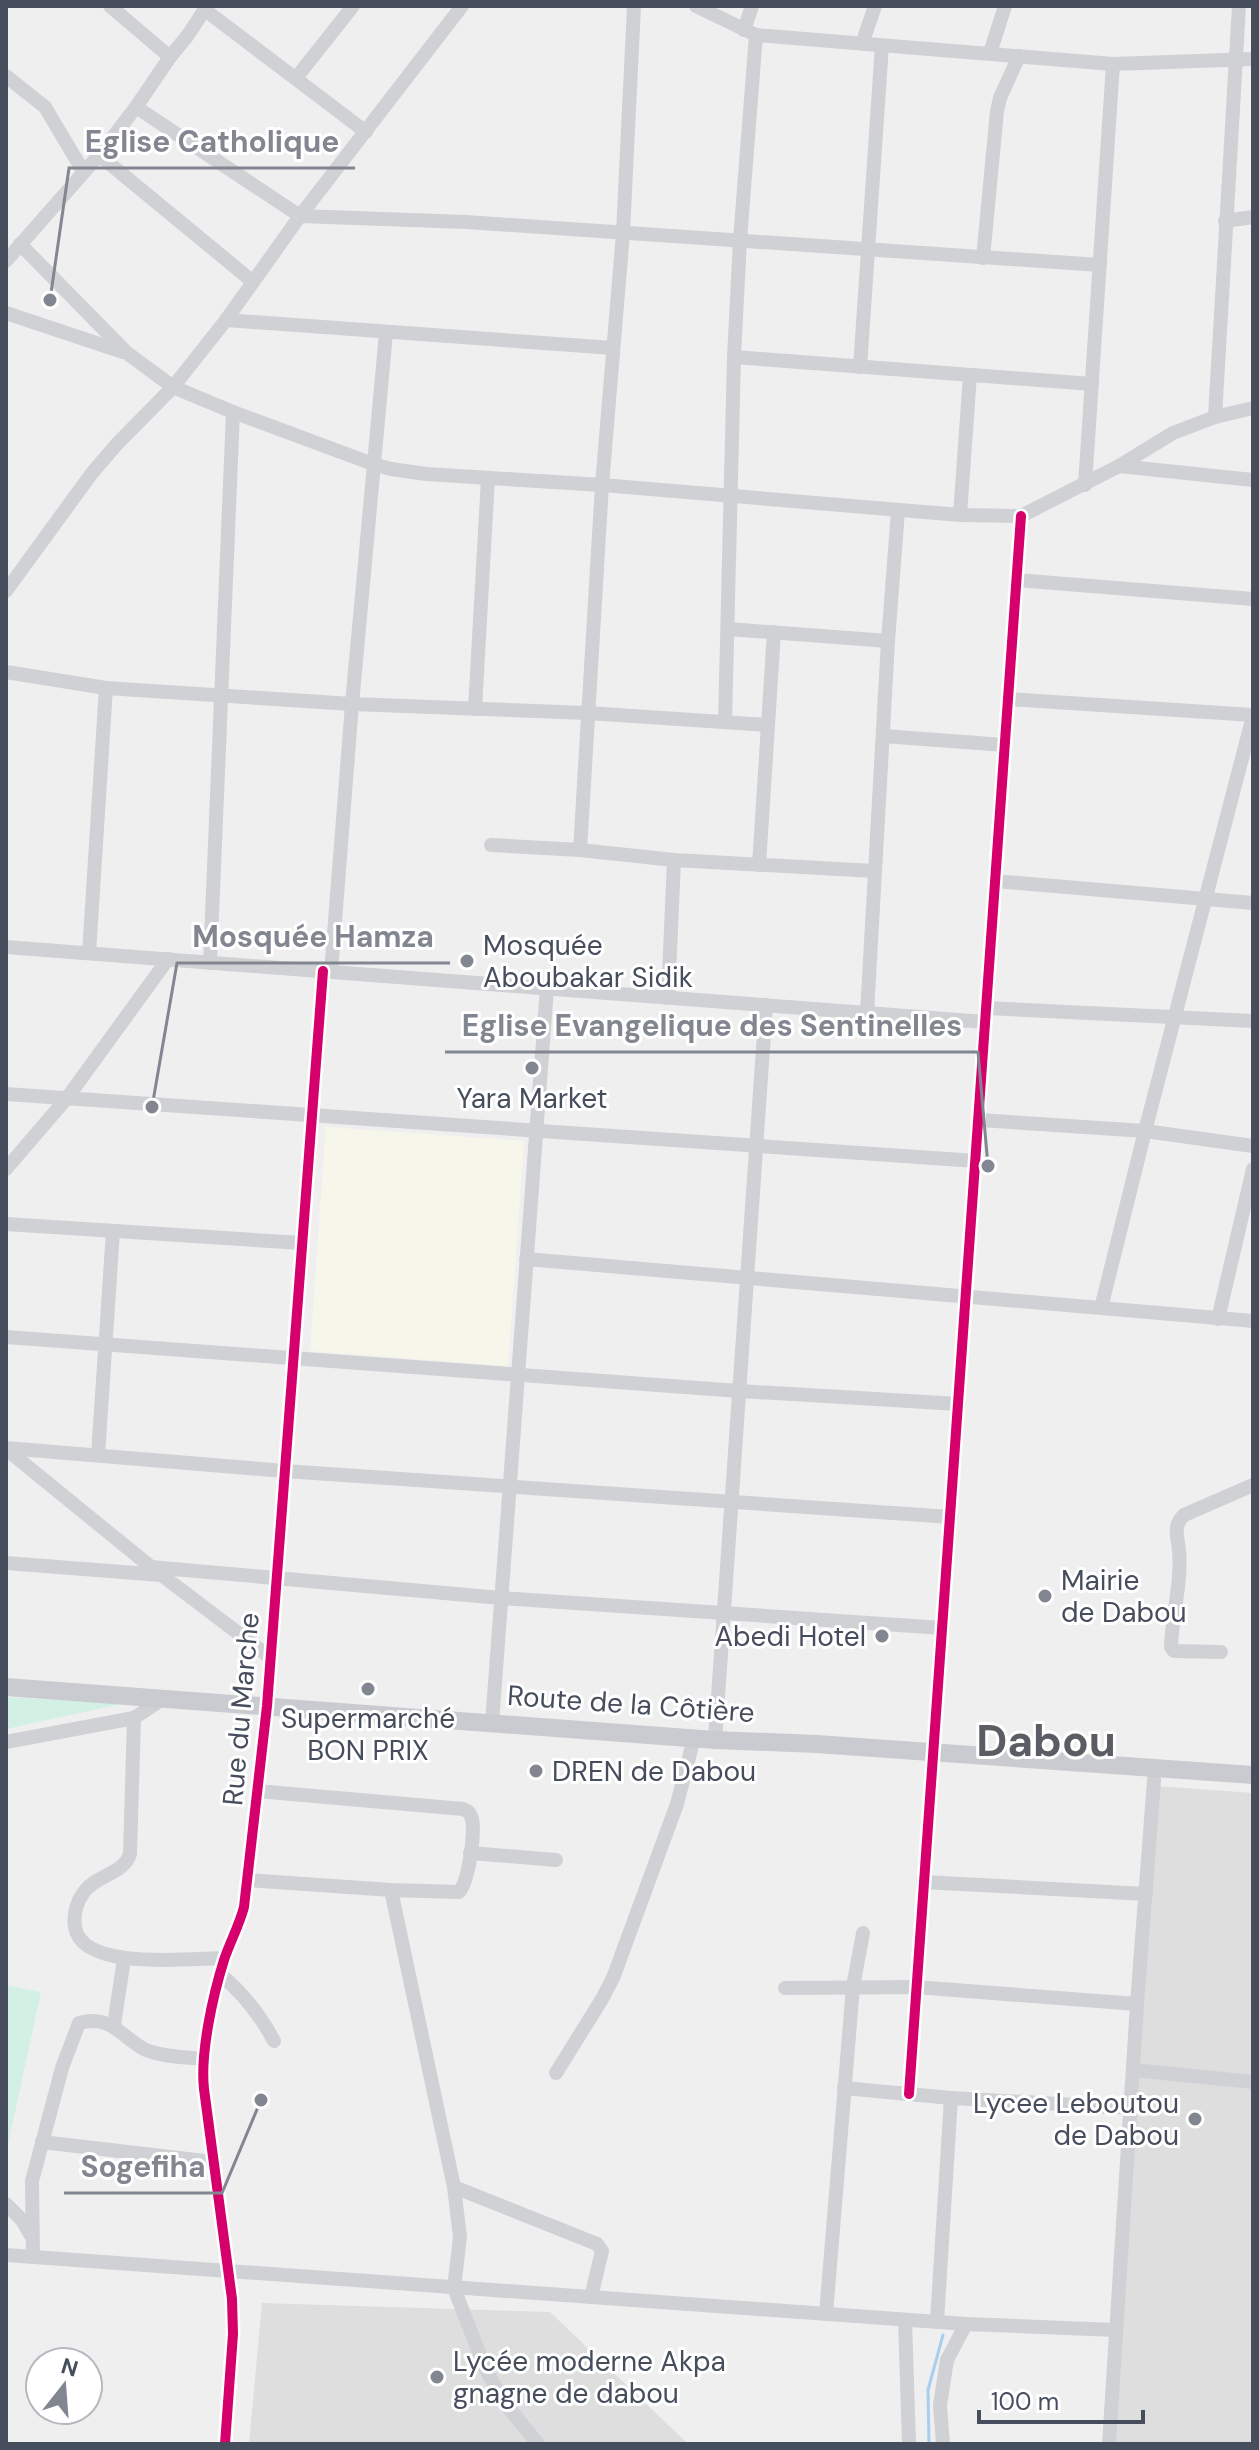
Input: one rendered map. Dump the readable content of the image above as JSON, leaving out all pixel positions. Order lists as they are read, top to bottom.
{
  "streets": {
    "main road": ["Route de la Côtière"],
    "street": ["Rue du Marche"]
  },
  "crossings": [
    ["Route de la Côtière", "Rue du Marche"]
  ],
  "districts": ["Dabou"],
  "places": [
    "Eglise Catholique",
    "Mosquée Aboubakar Sidik",
    "Yara Market",
    "Mosquée Hamza",
    "Eglise Evangelique des Sentinelles",
    "Mairie de Dabou",
    "Abedi Hotel",
    "Supermarché BON PRIX",
    "DREN de Dabou",
    "Sogefiha",
    "Lycee Leboutou de Dabou",
    "Lycée moderne Akpa gnagne de dabou"
  ],
  "scale_bar": "100 m",
  "north": "top"
}
